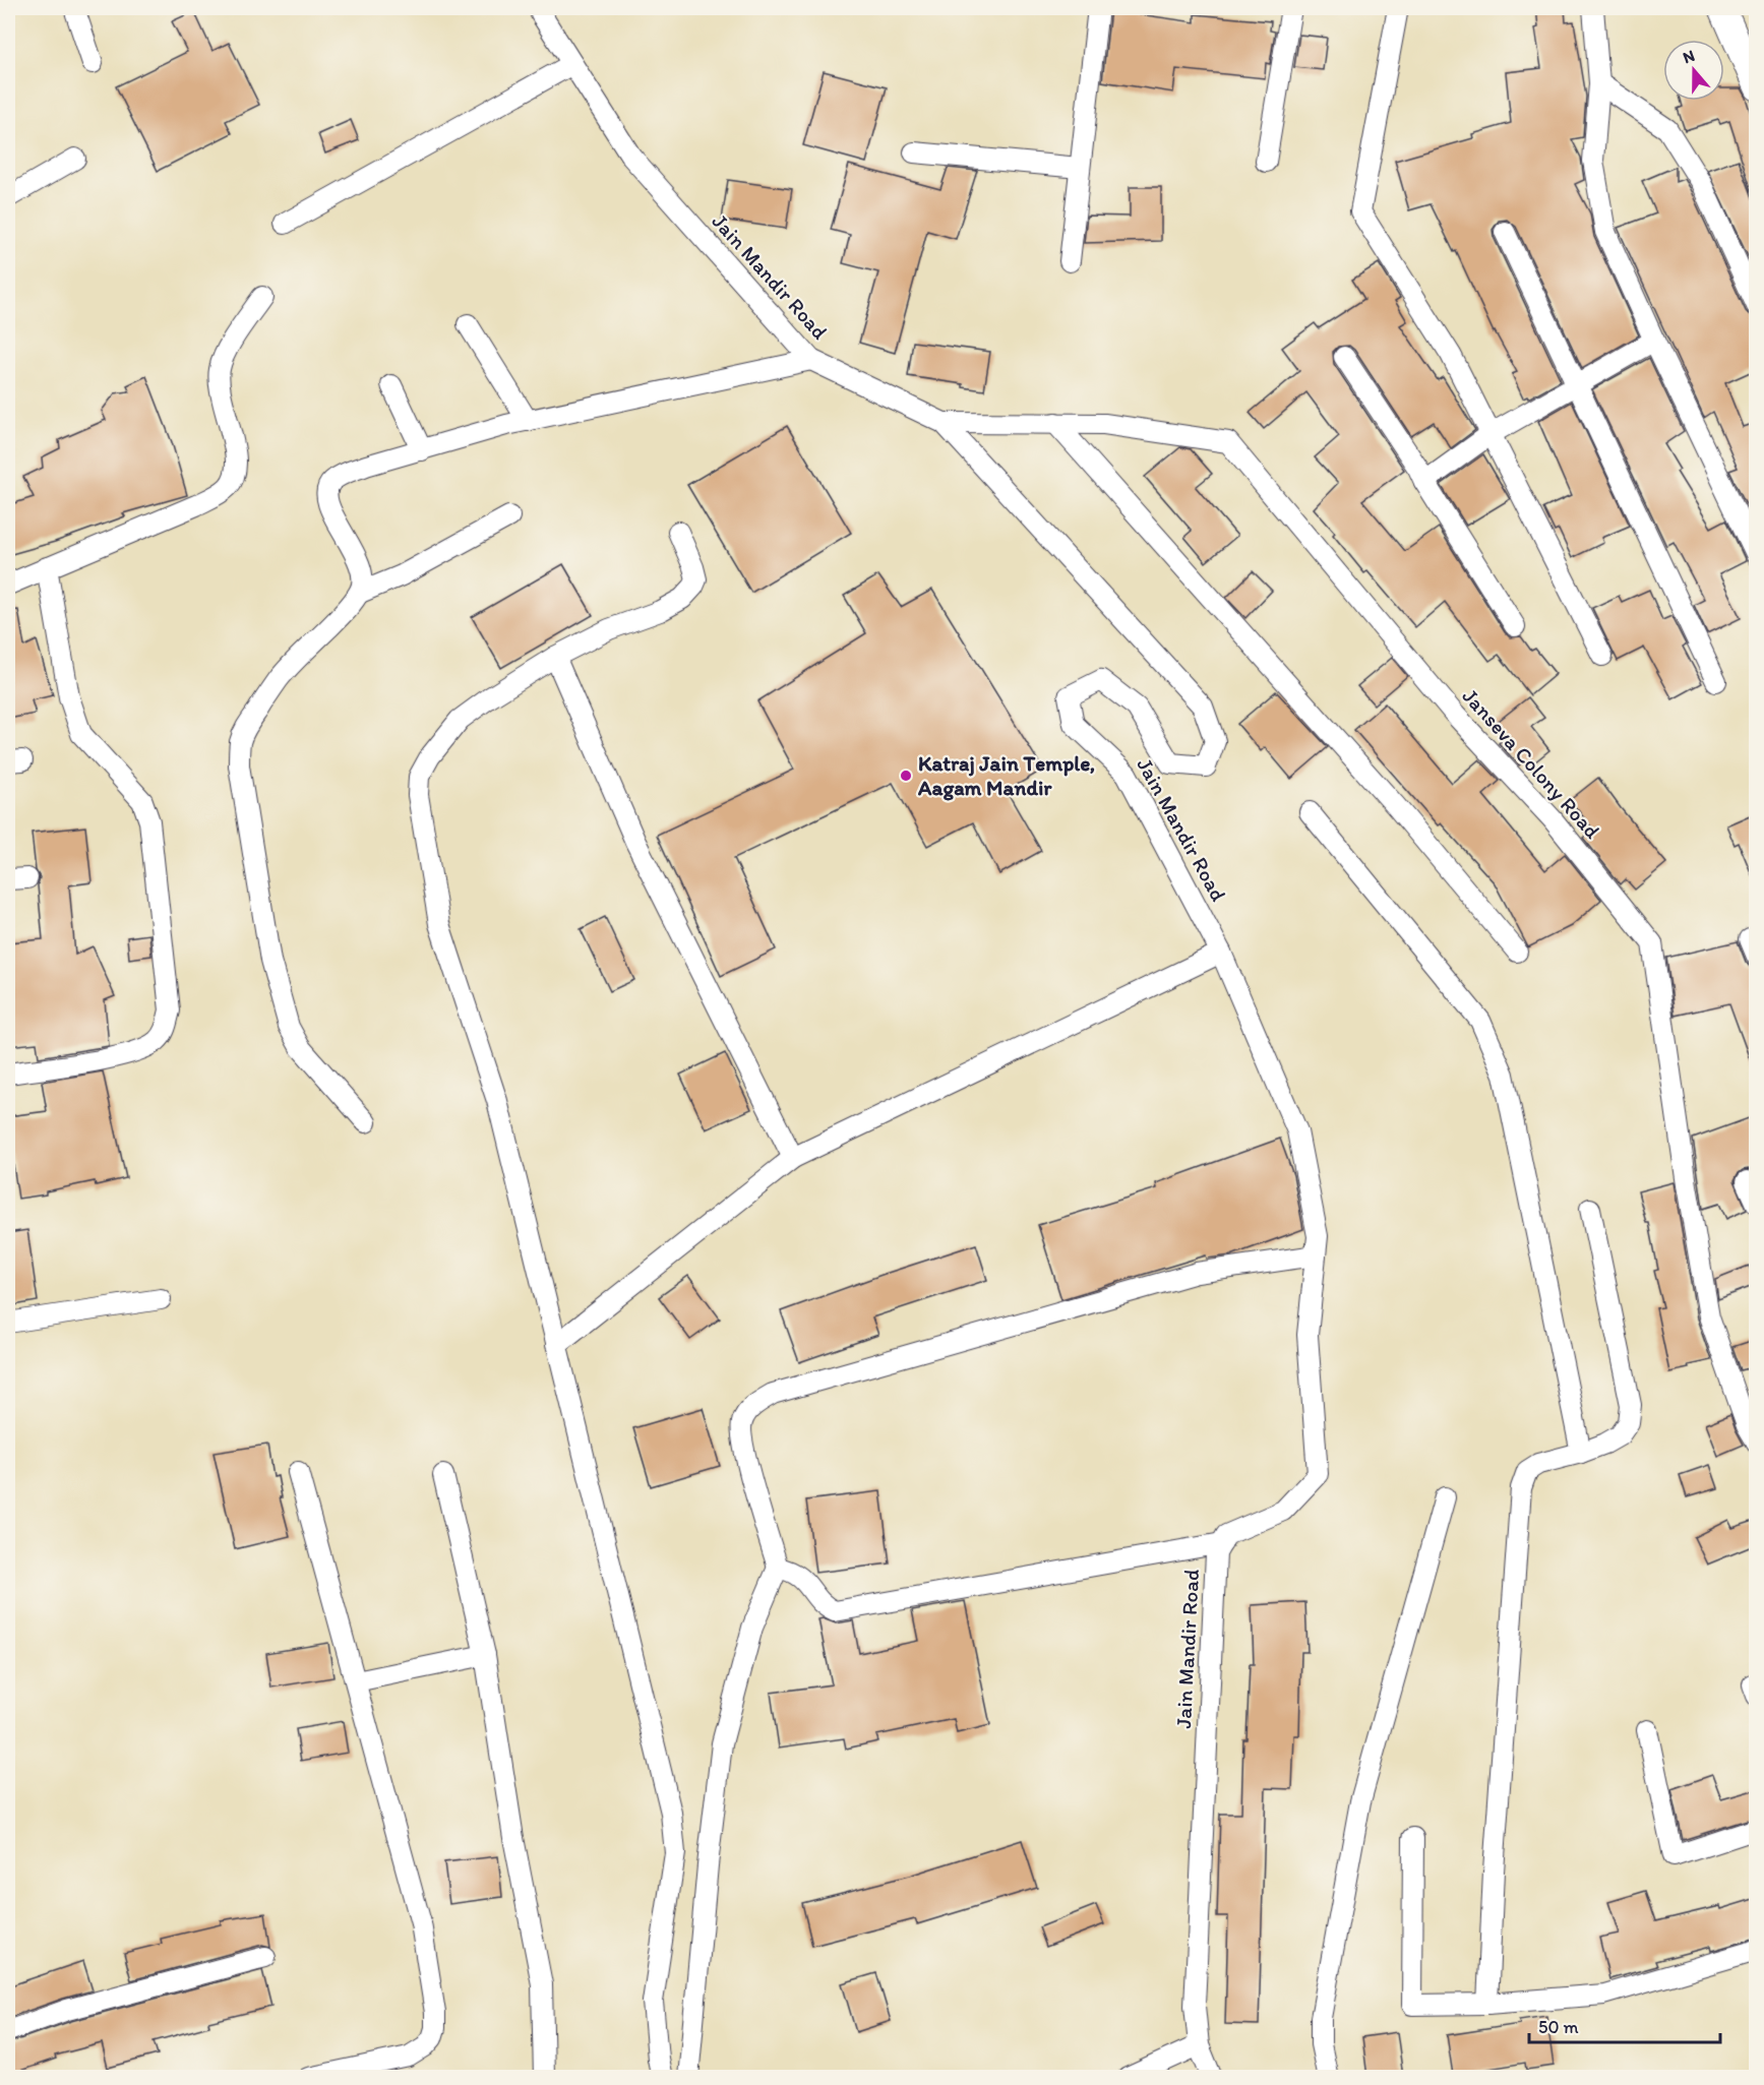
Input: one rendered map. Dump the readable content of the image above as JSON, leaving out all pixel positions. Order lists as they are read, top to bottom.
{
  "streets": {
    "street": ["Jain Mandir Road", "Janseva Colony Road"]
  },
  "crossings": [
    ["Jain Mandir Road", "Janseva Colony Road"]
  ],
  "places": ["Katraj Jain Temple, Aagam Mandir"],
  "scale_bar": "50 m",
  "north": "top"
}
